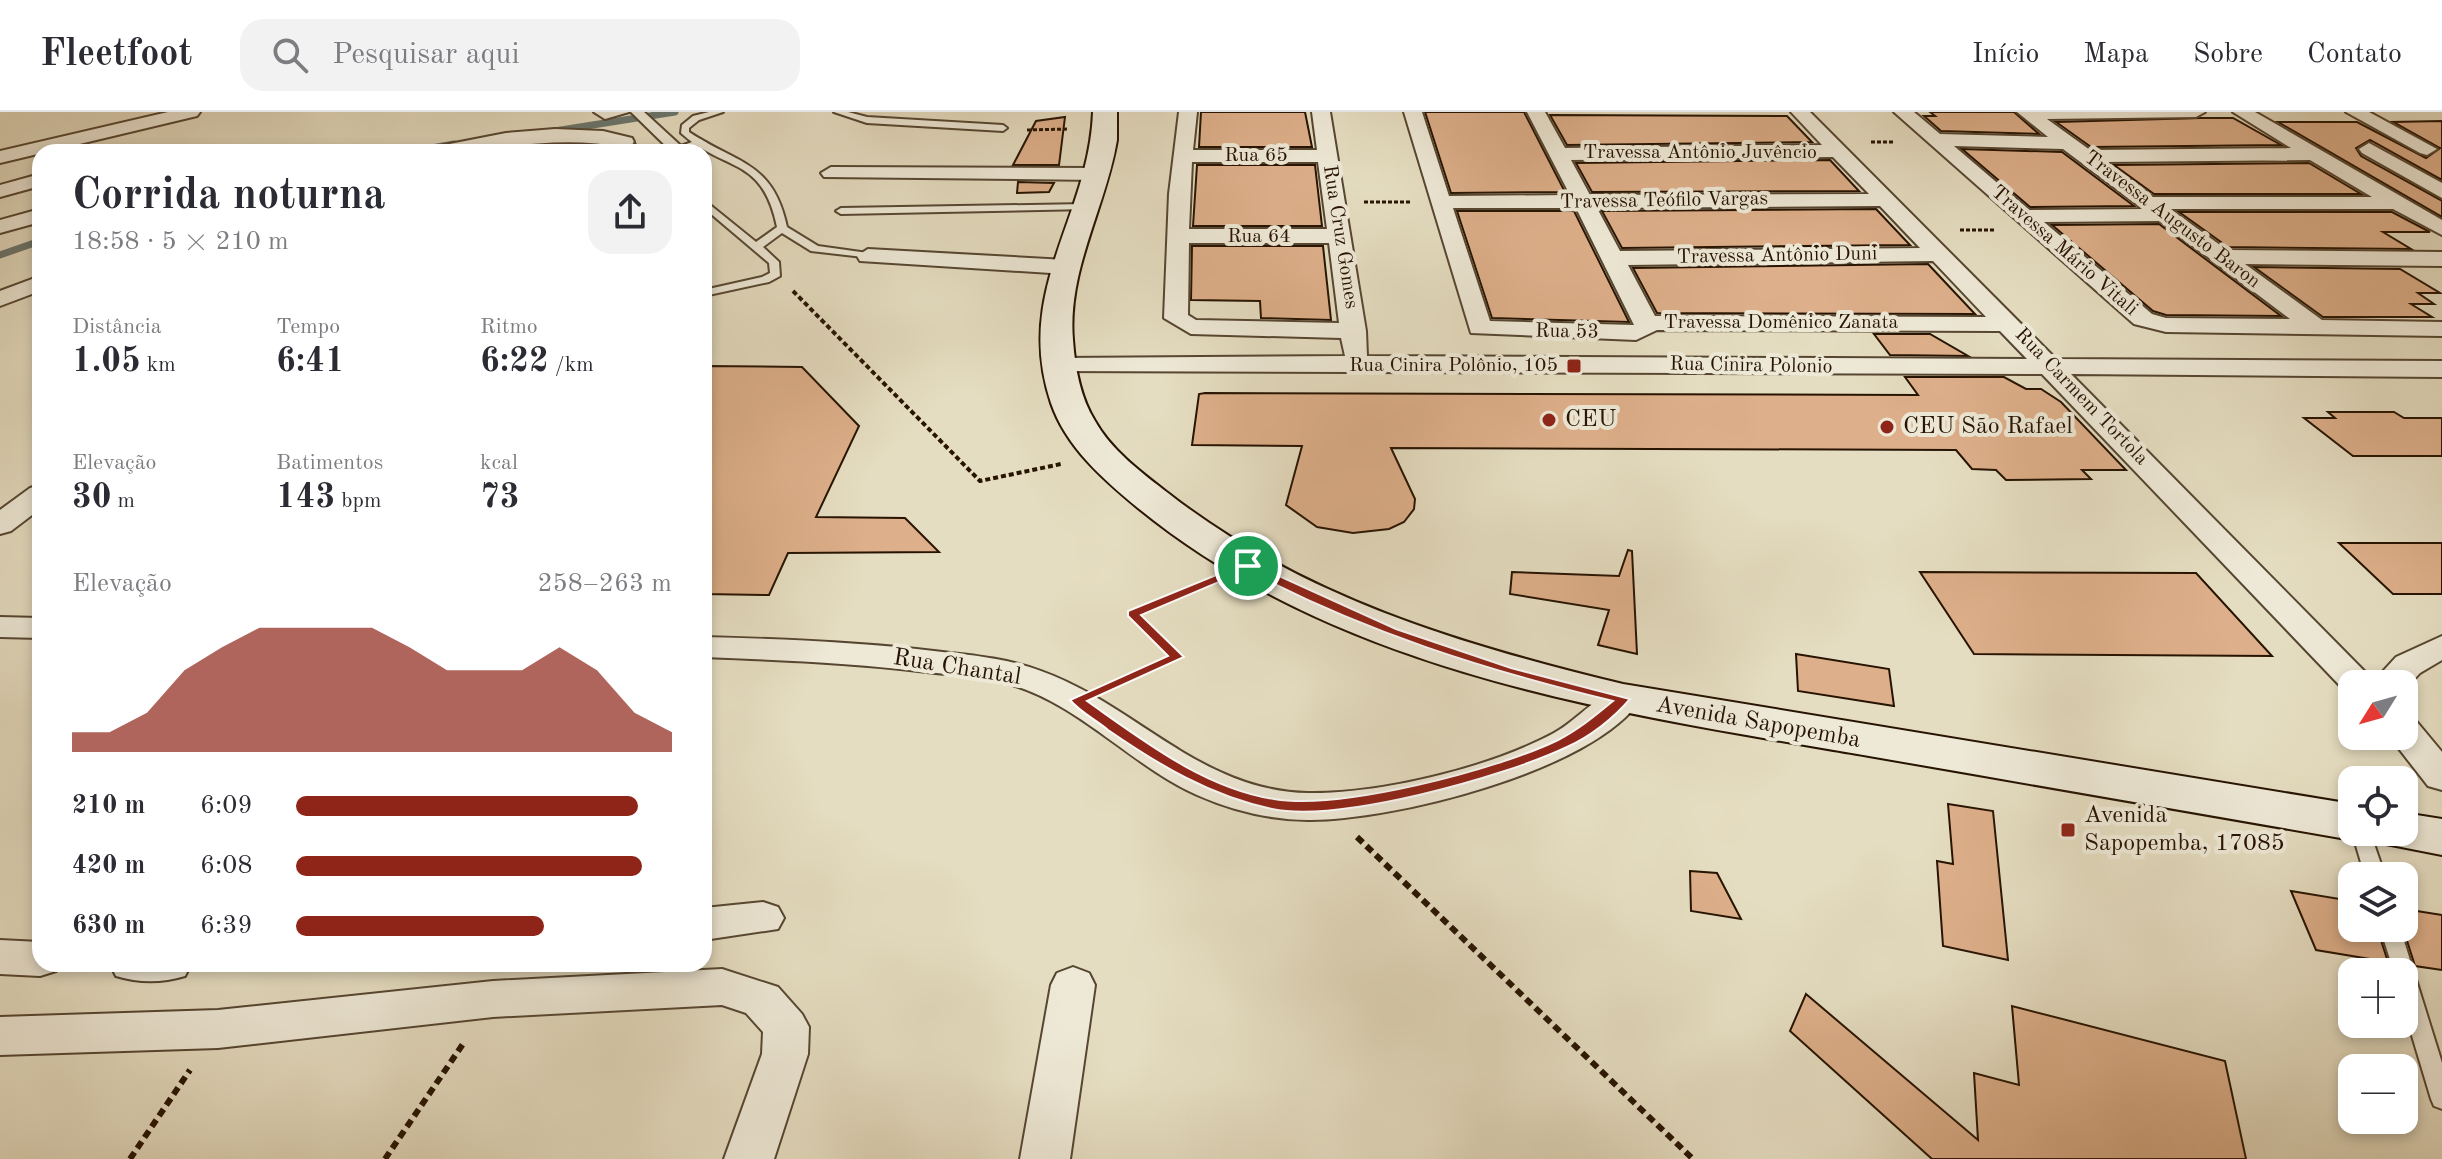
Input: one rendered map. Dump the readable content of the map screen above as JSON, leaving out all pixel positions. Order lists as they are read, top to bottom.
{
  "streets": {
    "main road": ["Avenida Sapopemba"],
    "street": [
      "Travessa Antônio Juvêncio",
      "Rua 65",
      "Travessa Teófilo Vargas",
      "Travessa Augusto Baron",
      "Rua 64",
      "Rua Cruz Gomes",
      "Travessa Mário Vitali",
      "Travessa Antônio Duni",
      "Travessa Domênico Zanata",
      "Rua 53",
      "Rua Cinira Polonio",
      "Rua Carmem Tortola",
      "Rua Chantal"
    ]
  },
  "crossings": [
    ["Travessa Antônio Juvêncio", "Travessa Domênico Zanata"],
    ["Travessa Antônio Juvêncio", "Rua Carmem Tortola"],
    ["Rua 65", "Rua Cruz Gomes"],
    ["Travessa Teófilo Vargas", "Travessa Domênico Zanata"],
    ["Travessa Teófilo Vargas", "Rua 53"],
    ["Travessa Teófilo Vargas", "Rua Carmem Tortola"],
    ["Travessa Augusto Baron", "Travessa Mário Vitali"],
    ["Rua 64", "Rua Cruz Gomes"],
    ["Rua Cruz Gomes", "Rua Cinira Polonio"],
    ["Travessa Antônio Duni", "Travessa Domênico Zanata"],
    ["Travessa Antônio Duni", "Rua Carmem Tortola"],
    ["Travessa Domênico Zanata", "Rua 53"],
    ["Travessa Domênico Zanata", "Rua Carmem Tortola"],
    ["Rua Cinira Polonio", "Rua Carmem Tortola"],
    ["Rua Cinira Polonio", "Avenida Sapopemba"],
    ["Rua Chantal", "Avenida Sapopemba"]
  ],
  "places": {
    "transit": ["Rua Cinira Polônio, 105", "Avenida Sapopemba, 17085"],
    "other": ["CEU", "CEU São Rafael"]
  },
  "north": "bottom left",
  "page": {
    "header": "Fleetfoot",
    "search": "Pesquisar aqui",
    "nav": [
      "Início",
      "Mapa",
      "Sobre",
      "Contato"
    ],
    "heading": ["Corrida noturna", "18:58 · 5 × 210 m"],
    "stats": [
      ["Distância", "1.05 km"],
      ["Tempo", "6:41"],
      ["Ritmo", "6:22 /km"],
      ["Elevação", "30 m"],
      ["Batimentos", "143 bpm"],
      ["kcal", "73"]
    ],
    "chart": ["Elevação", "258–263 m"],
    "map_buttons": ["+", "−"],
    "list": [
      {
        "name": "210 m",
        "note": "6:09"
      },
      {
        "name": "420 m",
        "note": "6:08"
      },
      {
        "name": "630 m",
        "note": "6:39"
      }
    ]
  }
}
